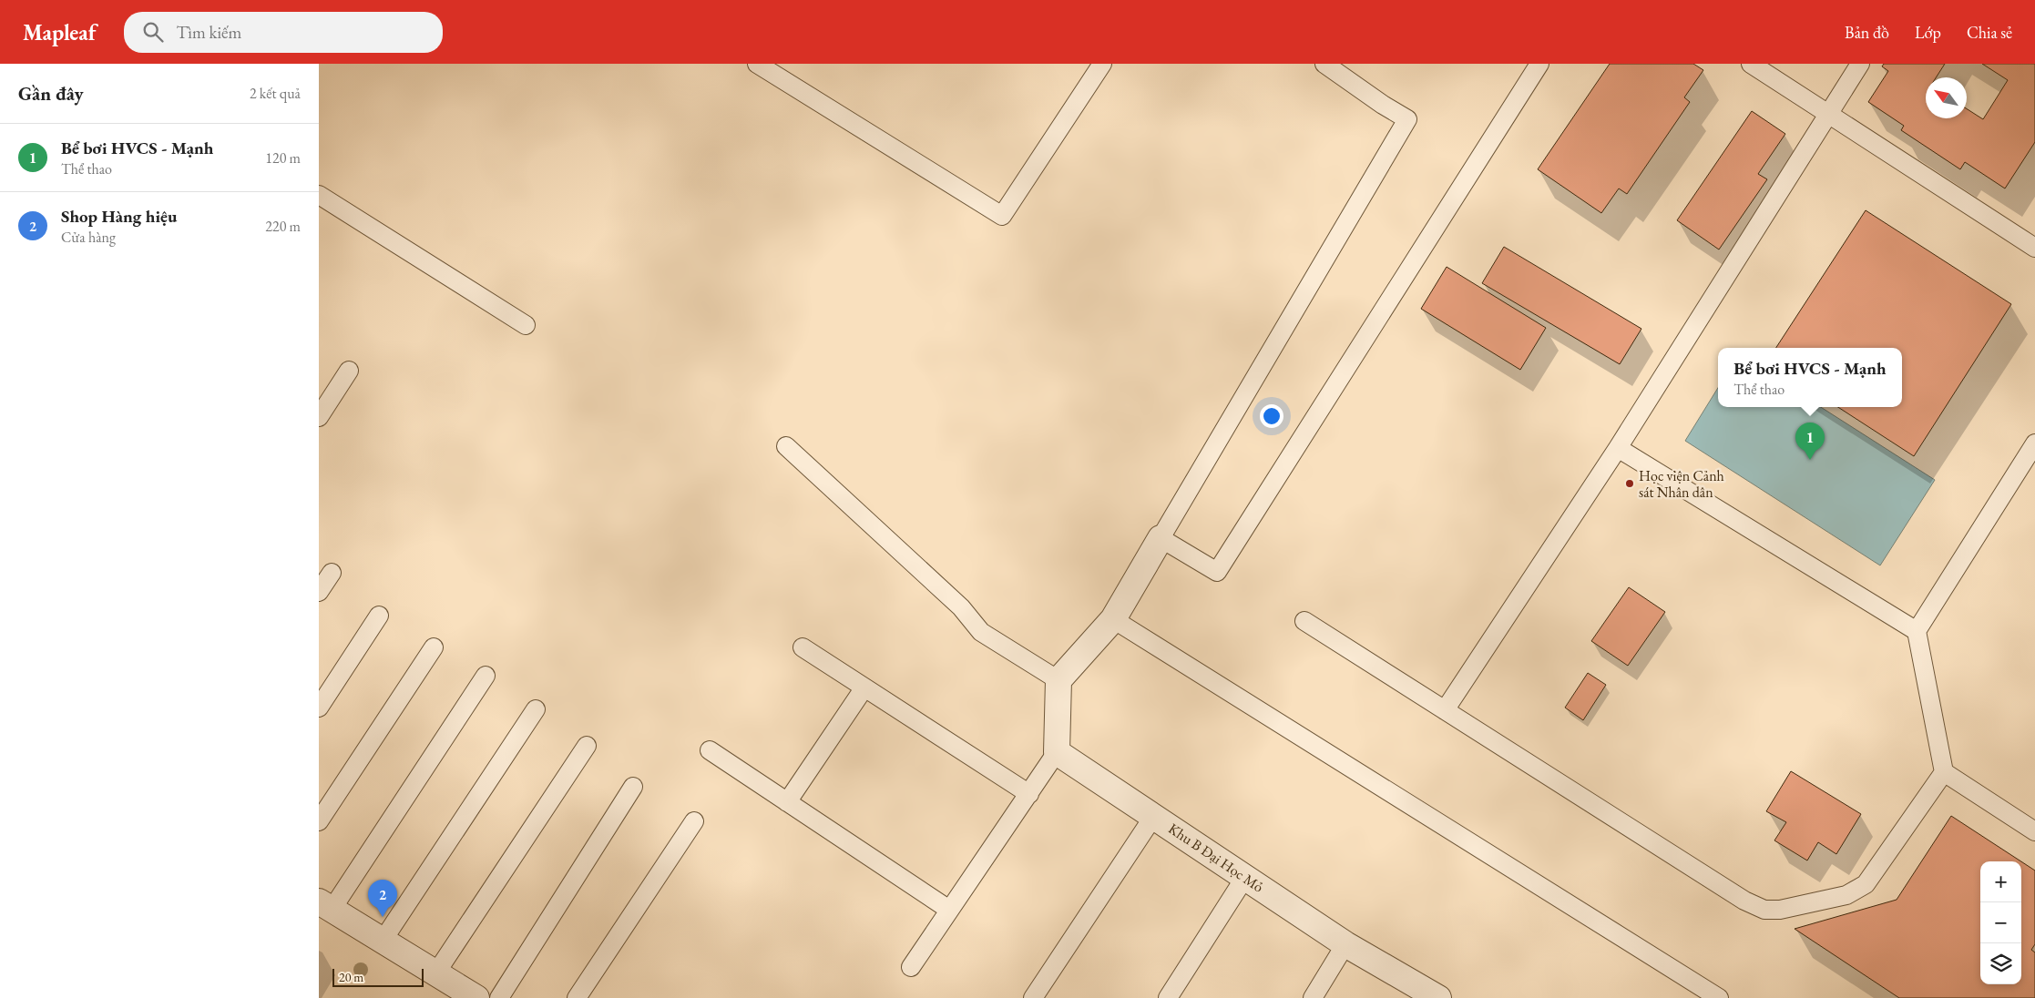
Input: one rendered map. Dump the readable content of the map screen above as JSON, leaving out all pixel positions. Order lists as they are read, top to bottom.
{
  "streets": {
    "street": ["Khu B Đại Học Mỏ"]
  },
  "places": ["Học viện Cảnh sát Nhân dân"],
  "scale_bar": "20 m",
  "north": "top left",
  "page": {
    "header": "Mapleaf",
    "search": "Tìm kiếm",
    "nav": ["Bản đồ", "Lớp", "Chia sẻ"],
    "heading": ["Gần đây", "2 kết quả"],
    "list": [
      {
        "mark": "1",
        "name": "Bể bơi HVCS - Mạnh",
        "note": "Thể thao",
        "value": "120 m"
      },
      {
        "mark": "2",
        "name": "Shop Hàng hiệu",
        "note": "Cửa hàng",
        "value": "220 m"
      }
    ],
    "popup": ["Bể bơi HVCS - Mạnh", "Thể thao"],
    "pins": ["1", "2"],
    "map_buttons": ["+", "−"],
    "scale": "20 m"
  }
}
